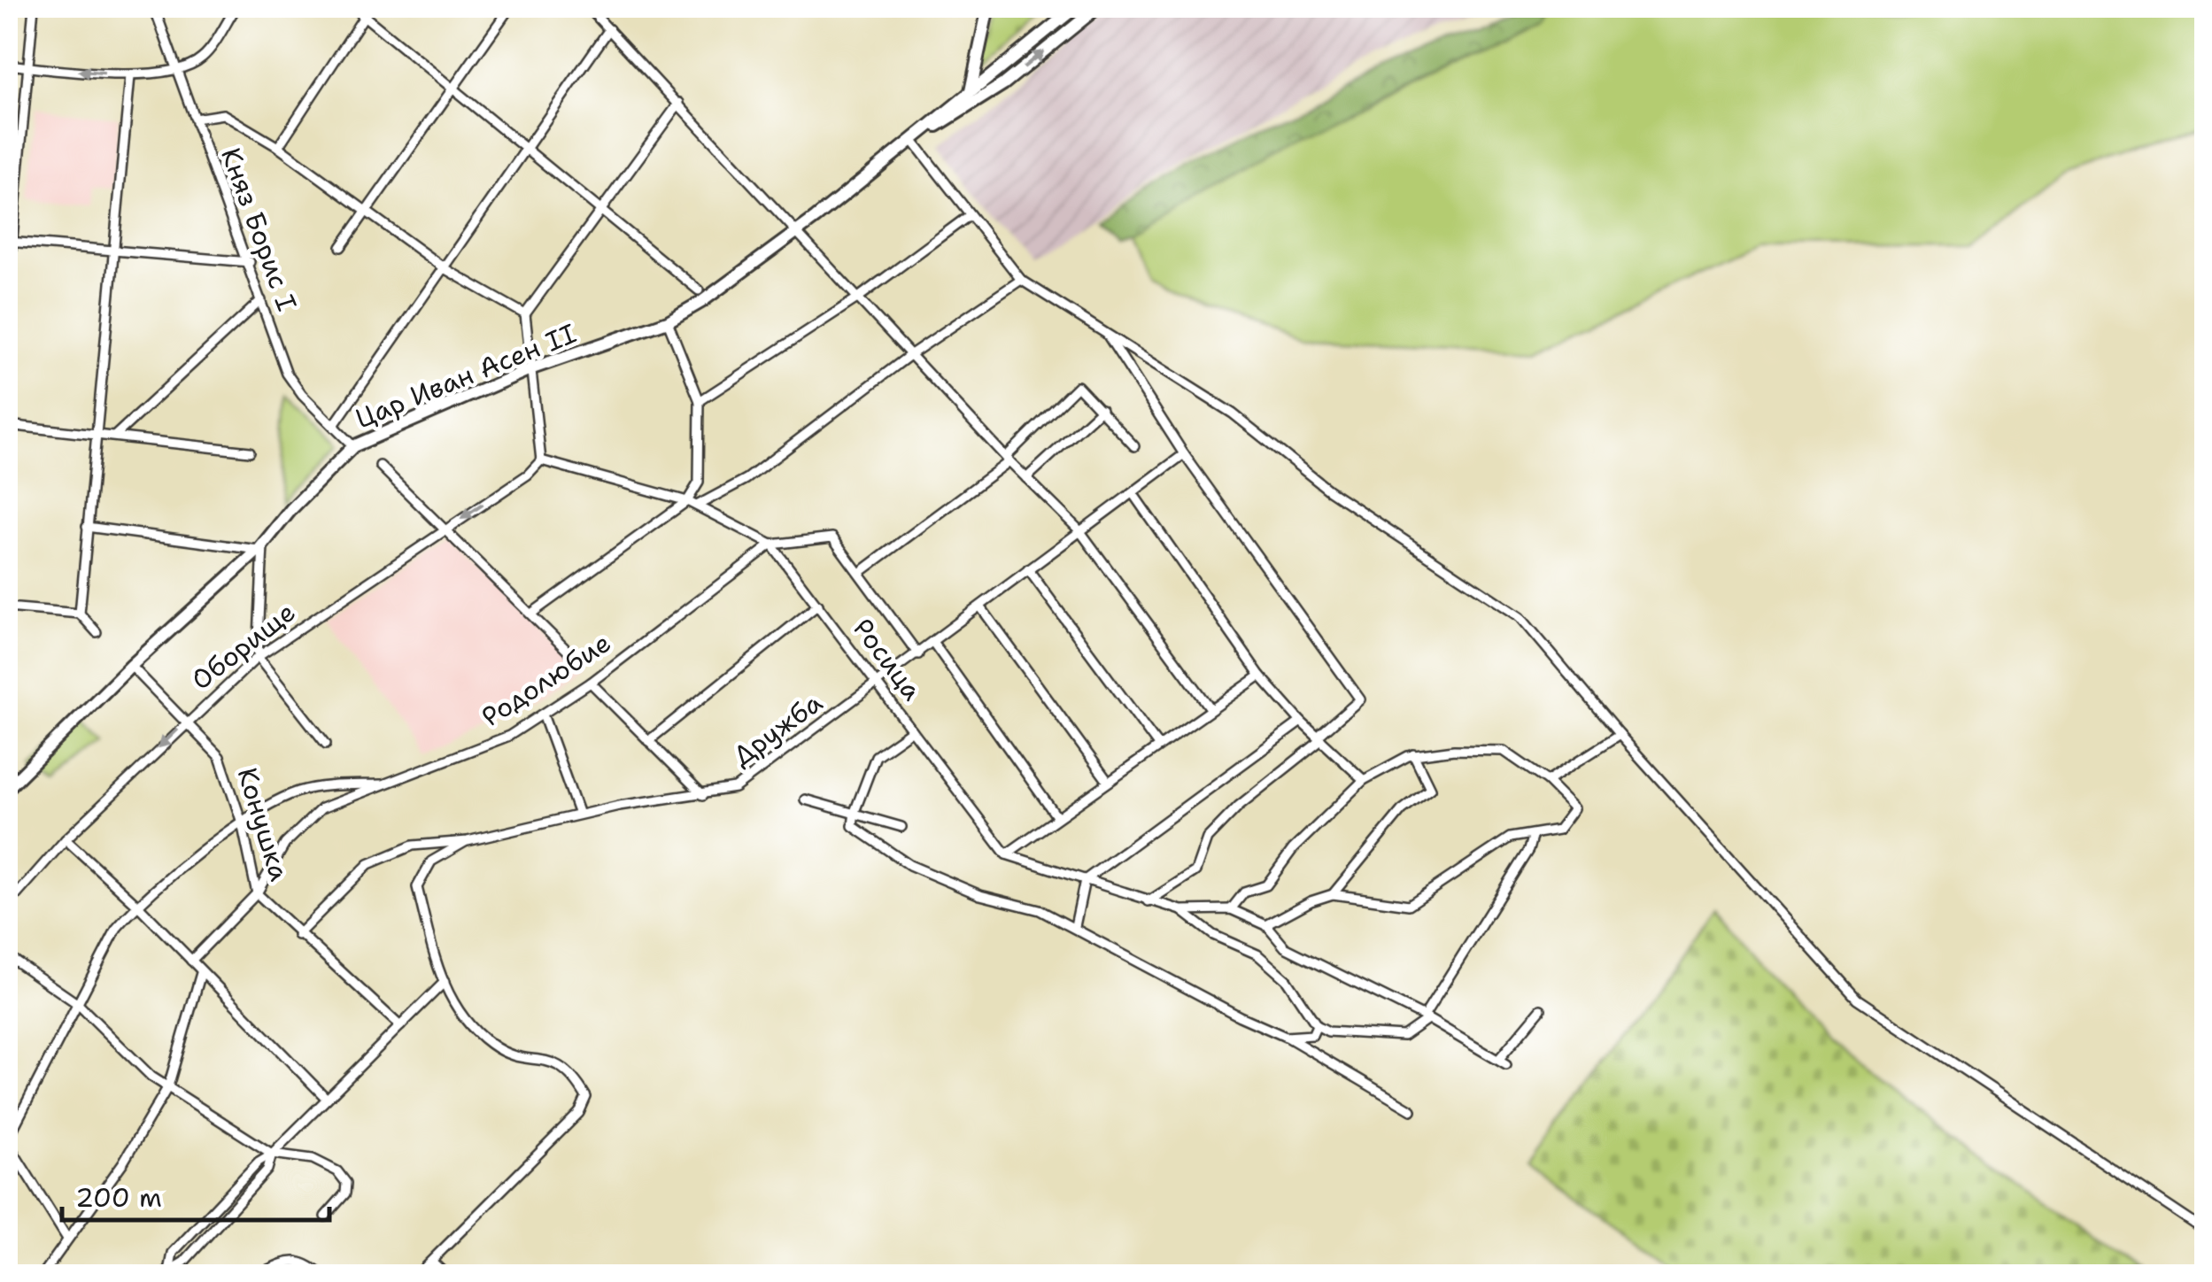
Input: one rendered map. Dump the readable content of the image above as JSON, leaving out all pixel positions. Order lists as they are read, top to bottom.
{
  "streets": {
    "street": [
      "Княз Борис I",
      "Цар Иван Асен II",
      "Оборище",
      "Росица",
      "Родолюбие",
      "Дружба",
      "Конушка"
    ]
  },
  "crossings": [
    ["Княз Борис I", "Цар Иван Асен II"],
    ["Цар Иван Асен II", "Конушка"],
    ["Оборище", "Росица"],
    ["Оборище", "Конушка"],
    ["Росица", "Родолюбие"],
    ["Росица", "Дружба"],
    ["Родолюбие", "Конушка"],
    ["Дружба", "Конушка"]
  ],
  "one_way": ["Оборище"],
  "scale_bar": "200 m"
}
